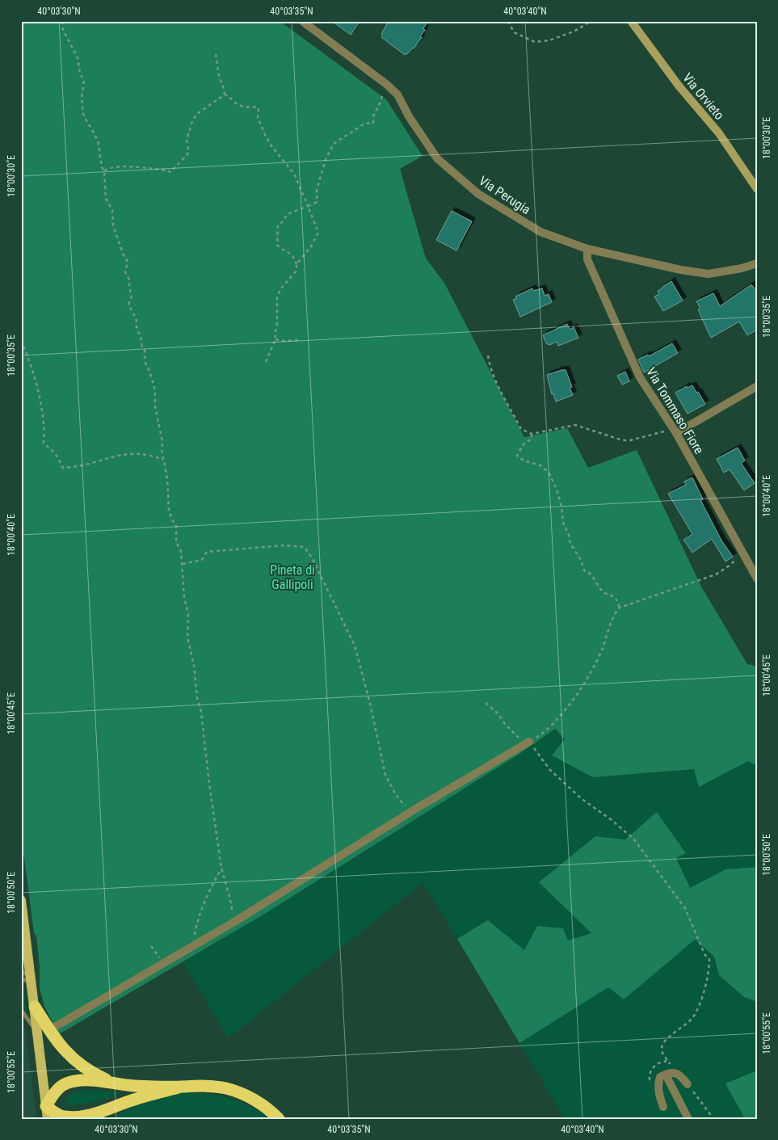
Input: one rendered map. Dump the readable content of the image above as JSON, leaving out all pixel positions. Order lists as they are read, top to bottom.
{
  "streets": {
    "street": ["Via Orvieto", "Via Perugia", "Via Tommaso Fiore"]
  },
  "crossings": [
    ["Via Perugia", "Via Tommaso Fiore"]
  ],
  "parks": ["Pineta di Gallipoli"],
  "coordinates": [
    "40°03'30\"N",
    "40°03'35\"N",
    "40°03'40\"N",
    "18°00'30\"E",
    "18°00'35\"E",
    "18°00'40\"E",
    "18°00'45\"E",
    "18°00'50\"E",
    "18°00'55\"E"
  ]
}
